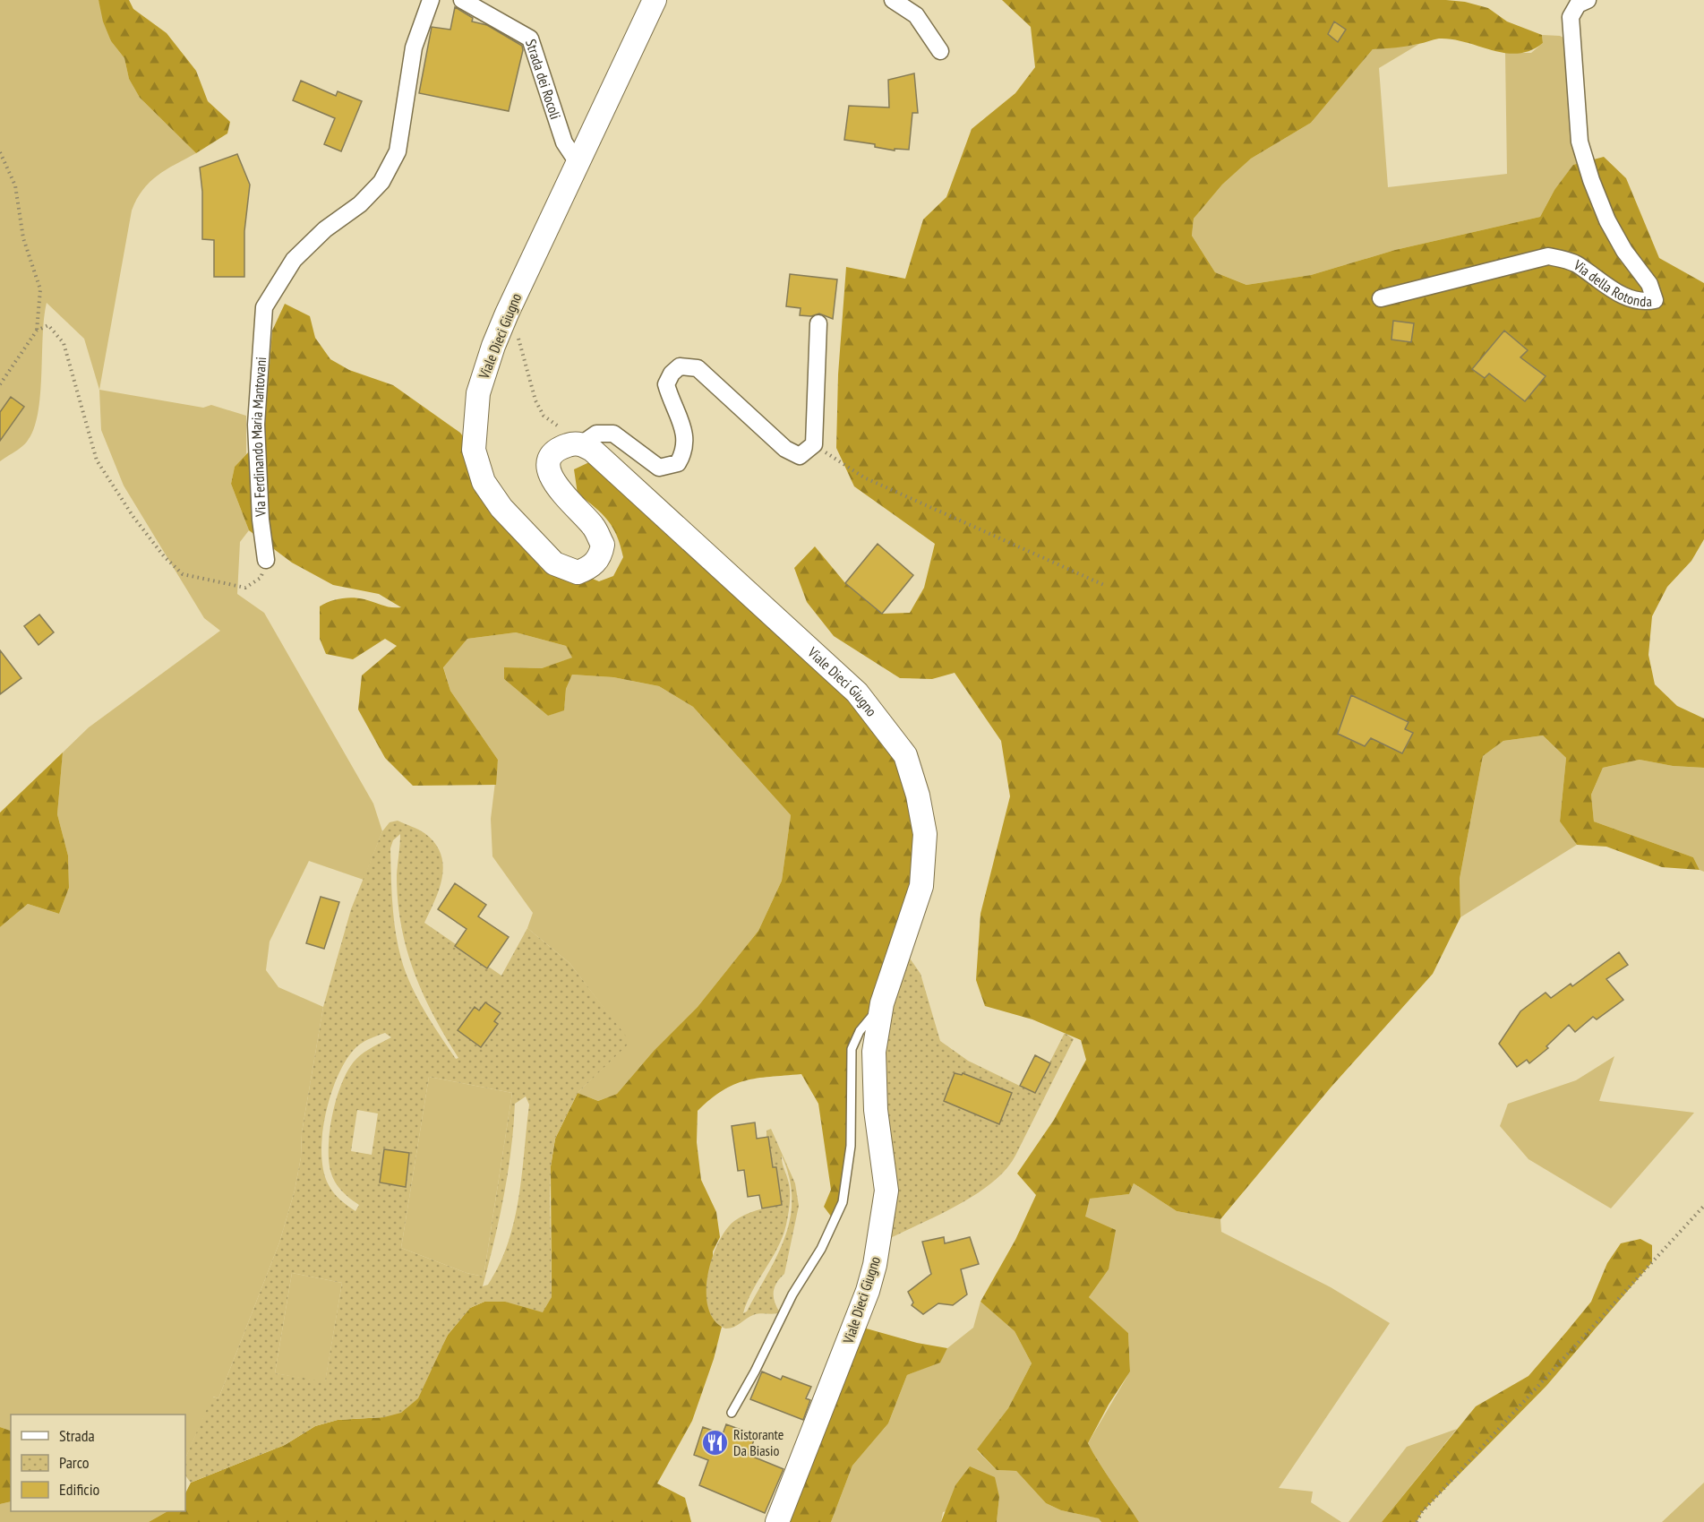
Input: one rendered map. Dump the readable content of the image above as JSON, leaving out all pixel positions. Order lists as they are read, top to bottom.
{
  "streets": {
    "main road": ["Viale Dieci Giugno"],
    "street": ["Strada dei Rocoli", "Via della Rotonda", "Via Ferdinando Maria Mantovani"]
  },
  "crossings": [
    ["Strada dei Rocoli", "Viale Dieci Giugno"]
  ],
  "places": {
    "restaurant": ["Ristorante Da Biasio"]
  },
  "legend": ["Strada", "Parco", "Edificio"]
}
